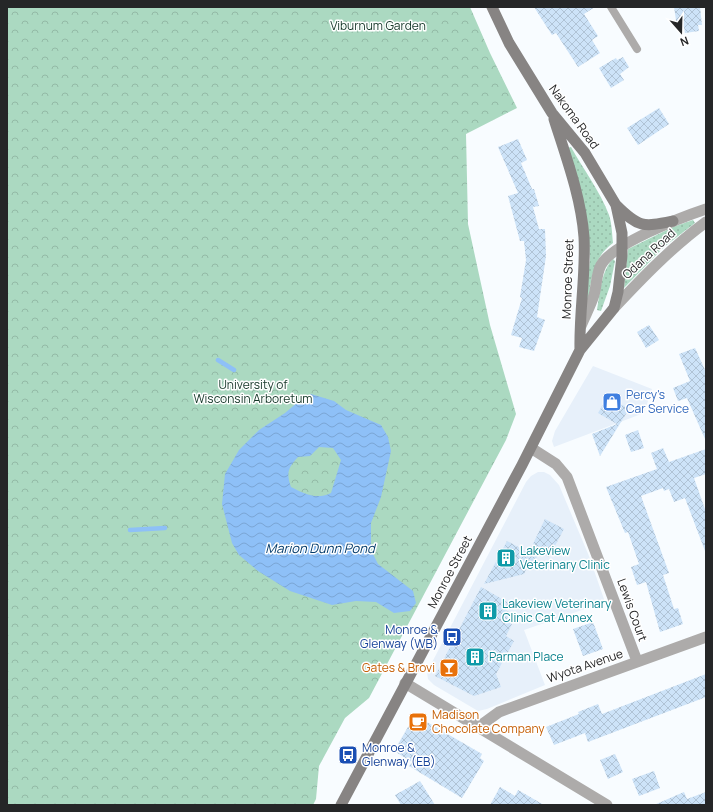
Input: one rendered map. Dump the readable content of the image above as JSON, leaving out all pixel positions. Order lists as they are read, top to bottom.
{
  "streets": {
    "main road": ["Nakoma Road", "Monroe Street"],
    "street": ["Odana Road", "Lewis Court", "Wyota Avenue"]
  },
  "crossings": [
    ["Nakoma Road", "Odana Road"],
    ["Nakoma Road", "Monroe Street"],
    ["Odana Road", "Monroe Street"],
    ["Monroe Street", "Lewis Court"],
    ["Lewis Court", "Wyota Avenue"]
  ],
  "water": ["Marion Dunn Pond"],
  "parks": ["Viburnum Garden", "University of Wisconsin Arboretum"],
  "places": {
    "shop": ["Percy's Car Service"],
    "building": ["Lakeview Veterinary Clinic", "Lakeview Veterinary Clinic Cat Annex", "Parman Place"],
    "bus stop": ["Monroe & Glenway (WB)", "Monroe & Glenway (EB)"],
    "bar": ["Gates & Brovi"],
    "cafe": ["Madison Chocolate Company"]
  },
  "north": "bottom"
}
